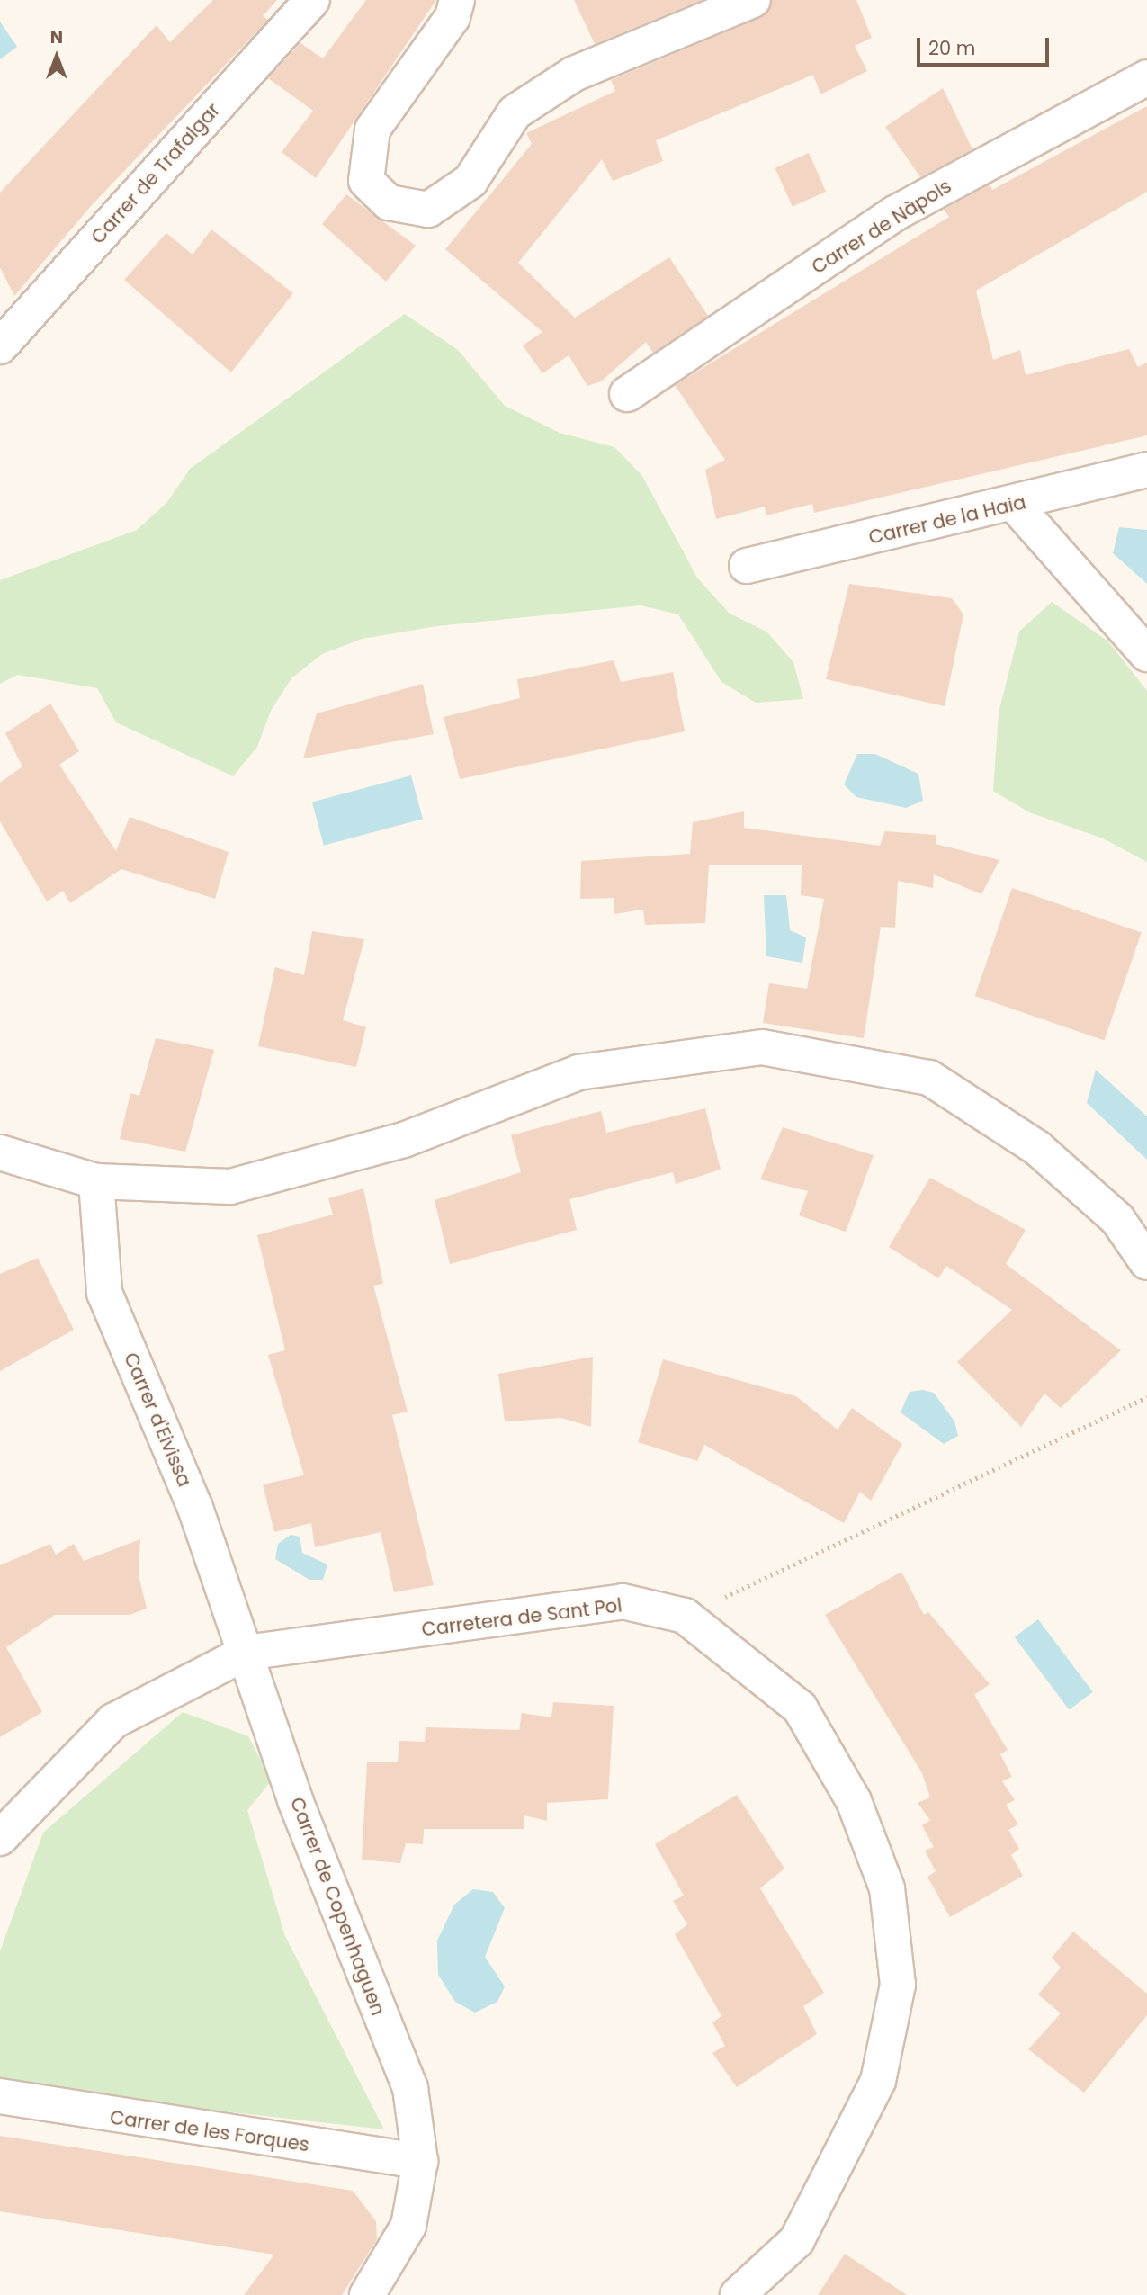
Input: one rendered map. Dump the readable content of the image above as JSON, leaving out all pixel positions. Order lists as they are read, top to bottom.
{
  "streets": {
    "street": [
      "Carrer de Trafalgar",
      "Carrer de Nàpols",
      "Carrer de la Haia",
      "Carrer d'Eivissa",
      "Carretera de Sant Pol",
      "Carrer de Copenhaguen",
      "Carrer de les Forques"
    ]
  },
  "crossings": [
    ["Carrer d'Eivissa", "Carretera de Sant Pol"],
    ["Carrer d'Eivissa", "Carrer de Copenhaguen"],
    ["Carretera de Sant Pol", "Carrer de Copenhaguen"],
    ["Carrer de Copenhaguen", "Carrer de les Forques"]
  ],
  "scale_bar": "20 m",
  "north": "top"
}
